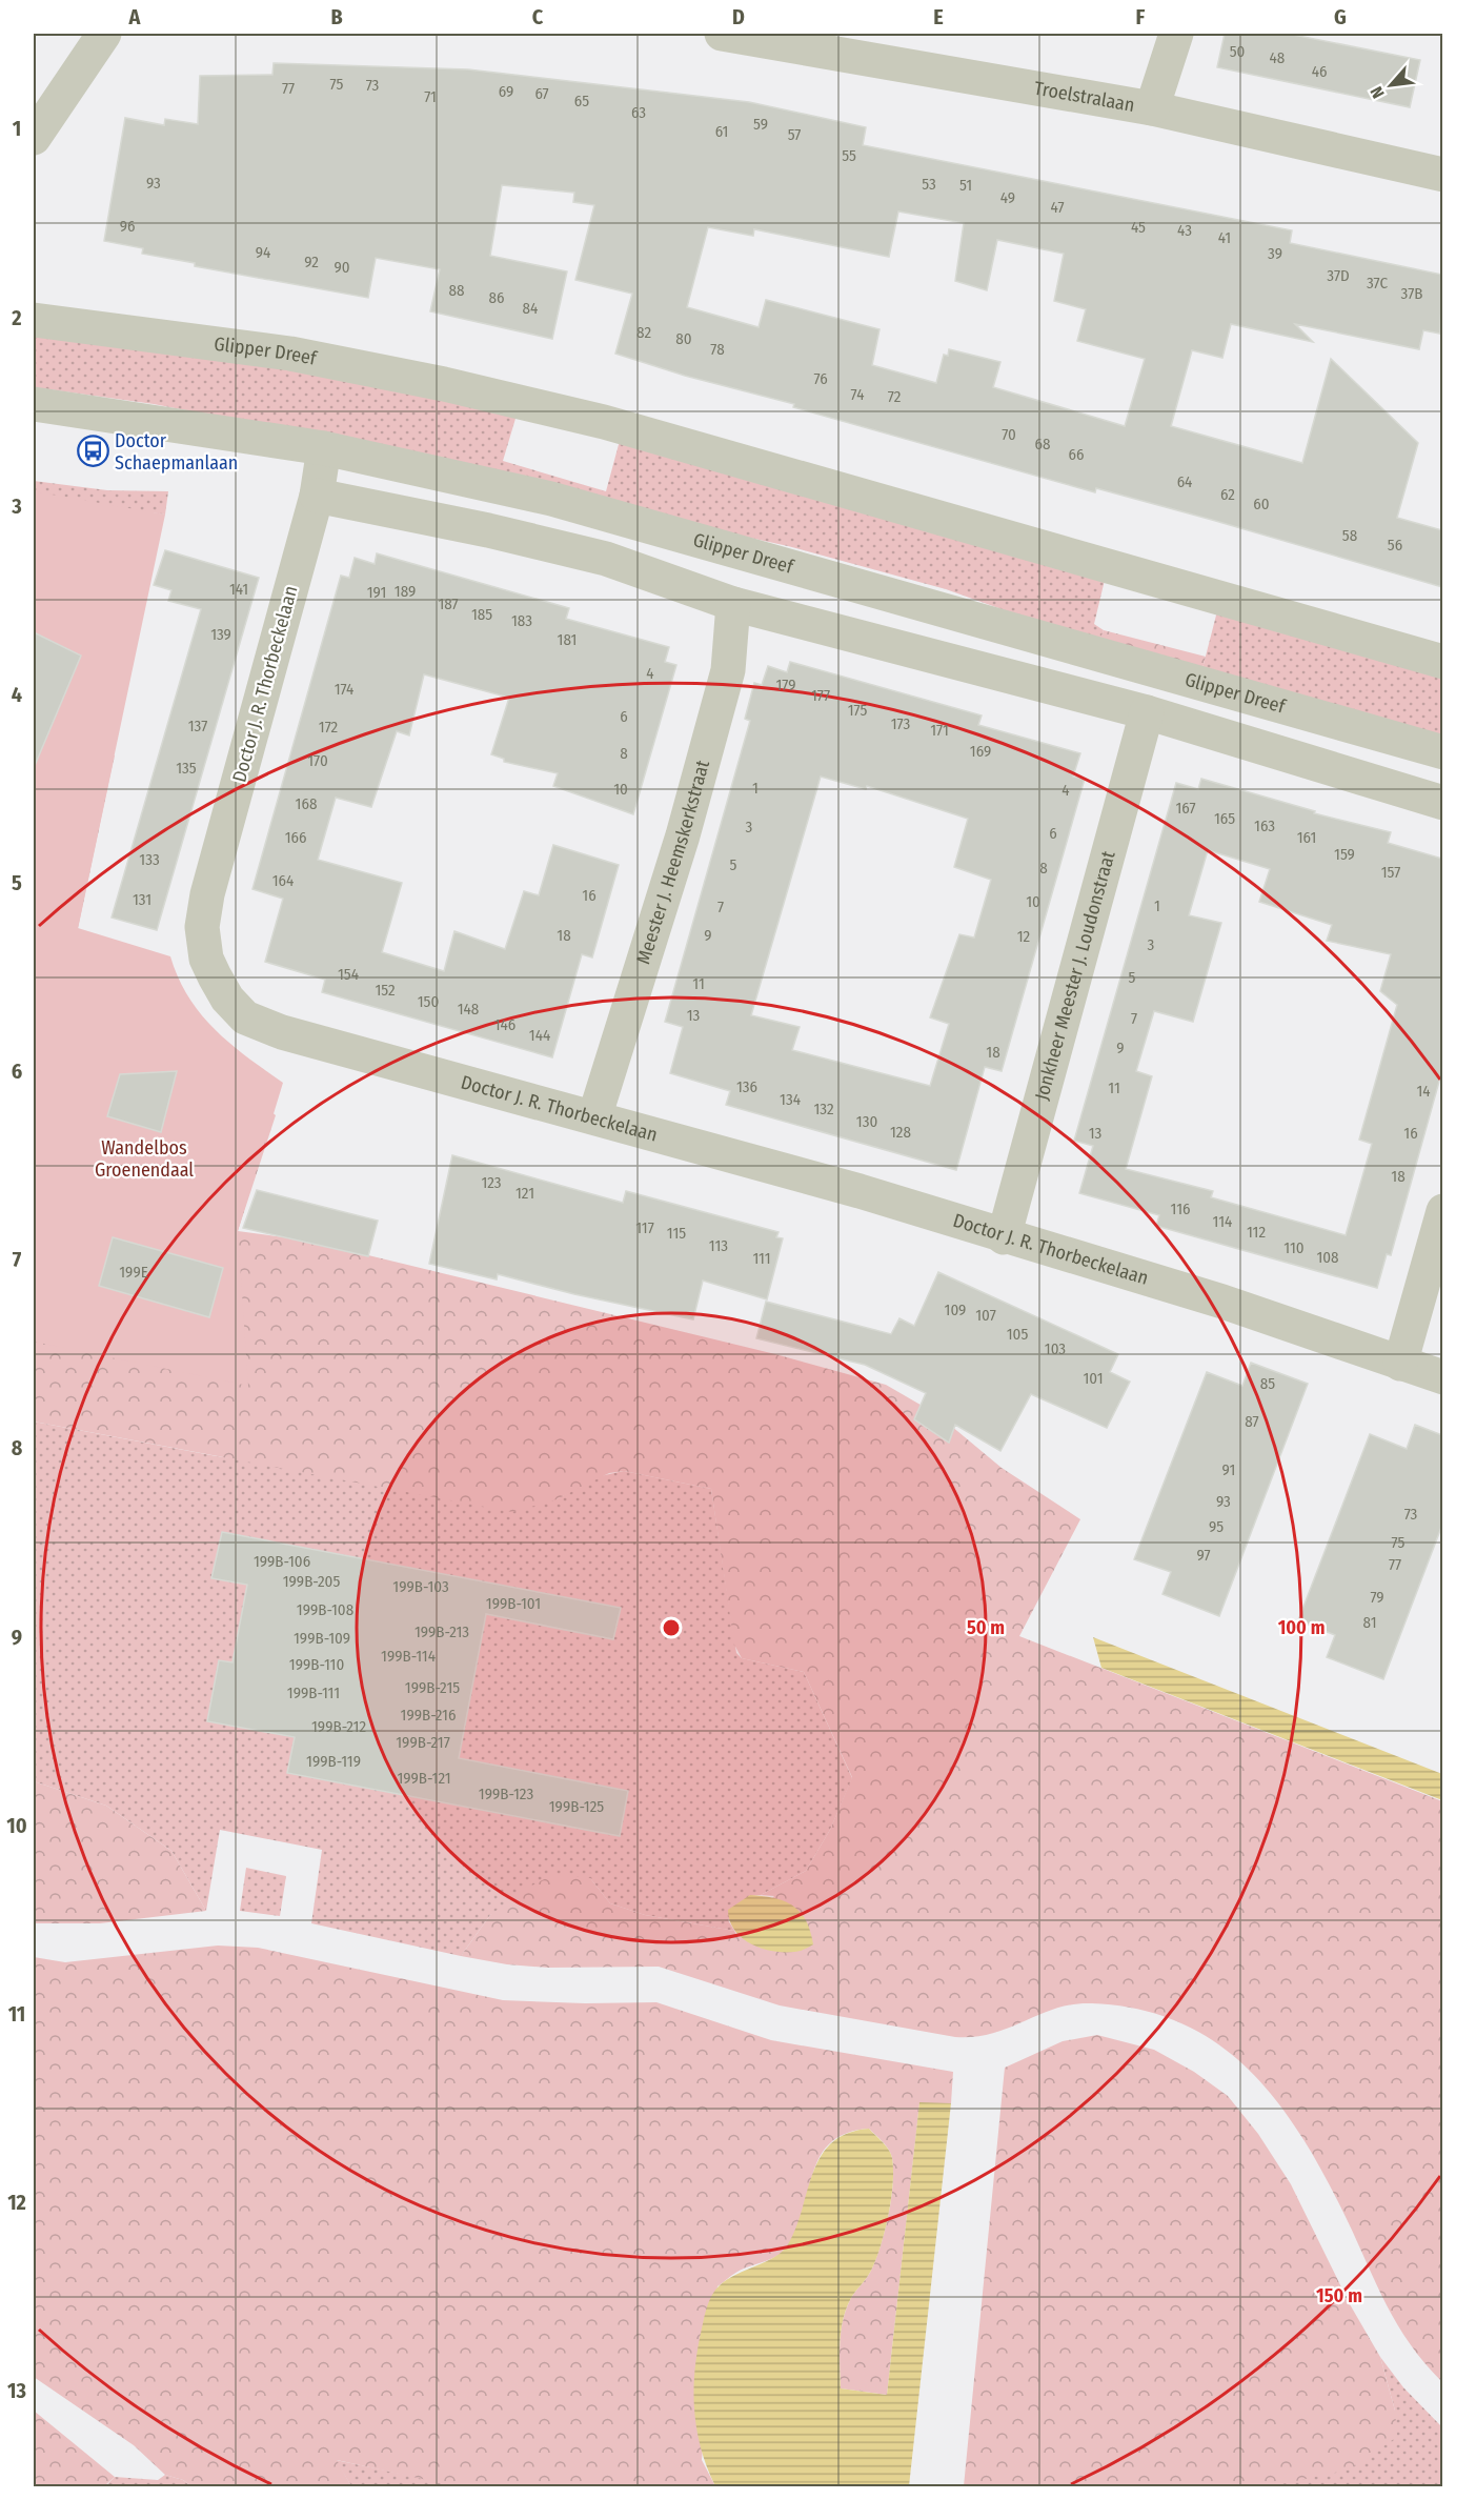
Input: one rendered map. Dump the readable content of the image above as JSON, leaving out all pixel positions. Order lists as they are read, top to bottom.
{
  "streets": {
    "street": [
      "Troelstralaan",
      "Glipper Dreef",
      "Doctor J. R. Thorbeckelaan",
      "Meester J. Heemskerkstraat",
      "Jonkheer Meester J. Loudonstraat"
    ]
  },
  "crossings": [
    ["Glipper Dreef", "Doctor J. R. Thorbeckelaan"],
    ["Doctor J. R. Thorbeckelaan", "Meester J. Heemskerkstraat"],
    ["Doctor J. R. Thorbeckelaan", "Jonkheer Meester J. Loudonstraat"]
  ],
  "parks": ["Wandelbos Groenendaal"],
  "places": {
    "bus stop": ["Doctor Schaepmanlaan"]
  },
  "house_numbers": [
    "50",
    "48",
    "46",
    "75",
    "73",
    "77",
    "69",
    "67",
    "71",
    "65",
    "63",
    "59",
    "61",
    "57",
    "55",
    "93",
    "53",
    "51",
    "49",
    "47",
    "96",
    "45",
    "43",
    "41",
    "94",
    "39",
    "92",
    "90",
    "37D",
    "37C",
    "88",
    "37B",
    "86",
    "84",
    "82",
    "80",
    "78",
    "76",
    "74",
    "72",
    "70",
    "68",
    "66",
    "64",
    "62",
    "60",
    "58",
    "56",
    "141",
    "189",
    "191",
    "187",
    "185",
    "183",
    "139",
    "181",
    "4",
    "179",
    "174",
    "177",
    "175",
    "6",
    "173",
    "137",
    "172",
    "171",
    "169",
    "8",
    "170",
    "135",
    "1",
    "10",
    "4",
    "168",
    "167",
    "165",
    "163",
    "3",
    "6",
    "166",
    "161",
    "159",
    "133",
    "5",
    "8",
    "157",
    "164",
    "16",
    "131",
    "10",
    "1",
    "7",
    "18",
    "9",
    "12",
    "3",
    "154",
    "5",
    "11",
    "152",
    "150",
    "148",
    "13",
    "7",
    "146",
    "144",
    "9",
    "18",
    "136",
    "11",
    "14",
    "134",
    "132",
    "130",
    "128",
    "13",
    "16",
    "18",
    "123",
    "121",
    "116",
    "114",
    "117",
    "112",
    "115",
    "113",
    "110",
    "108",
    "111",
    "199E",
    "109",
    "107",
    "105",
    "103",
    "101",
    "85",
    "87",
    "91",
    "93",
    "73",
    "95",
    "75",
    "97",
    "199B-106",
    "77",
    "199B-205",
    "199B-103",
    "79",
    "199B-101",
    "199B-108",
    "81",
    "199B-213",
    "199B-109",
    "199B-114",
    "199B-110",
    "199B-215",
    "199B-111",
    "199B-216",
    "199B-212",
    "199B-217",
    "199B-119",
    "199B-121",
    "199B-123",
    "199B-125"
  ],
  "north": "bottom left",
  "grid": {
    "columns": [
      "A",
      "B",
      "C",
      "D",
      "E",
      "F",
      "G"
    ],
    "rows": [
      "1",
      "2",
      "3",
      "4",
      "5",
      "6",
      "7",
      "8",
      "9",
      "10",
      "11",
      "12",
      "13"
    ]
  },
  "rings": ["50 m", "100 m", "150 m"]
}
